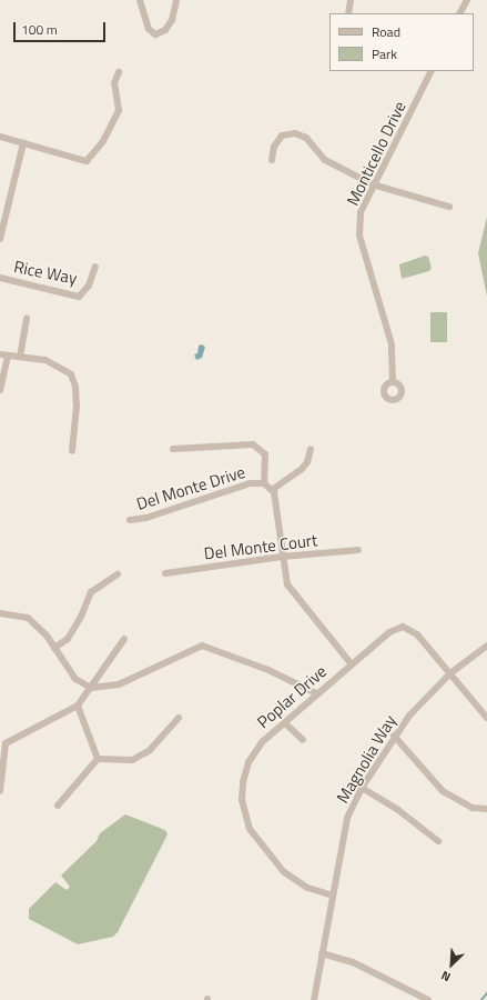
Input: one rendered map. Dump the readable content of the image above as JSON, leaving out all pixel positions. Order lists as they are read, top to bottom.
{
  "streets": {
    "street": [
      "Monticello Drive",
      "Rice Way",
      "Del Monte Drive",
      "Del Monte Court",
      "Poplar Drive",
      "Magnolia Way"
    ]
  },
  "crossings": [
    ["Poplar Drive", "Magnolia Way"]
  ],
  "legend": ["Road", "Park"],
  "scale_bar": "100 m",
  "north": "bottom left"
}
